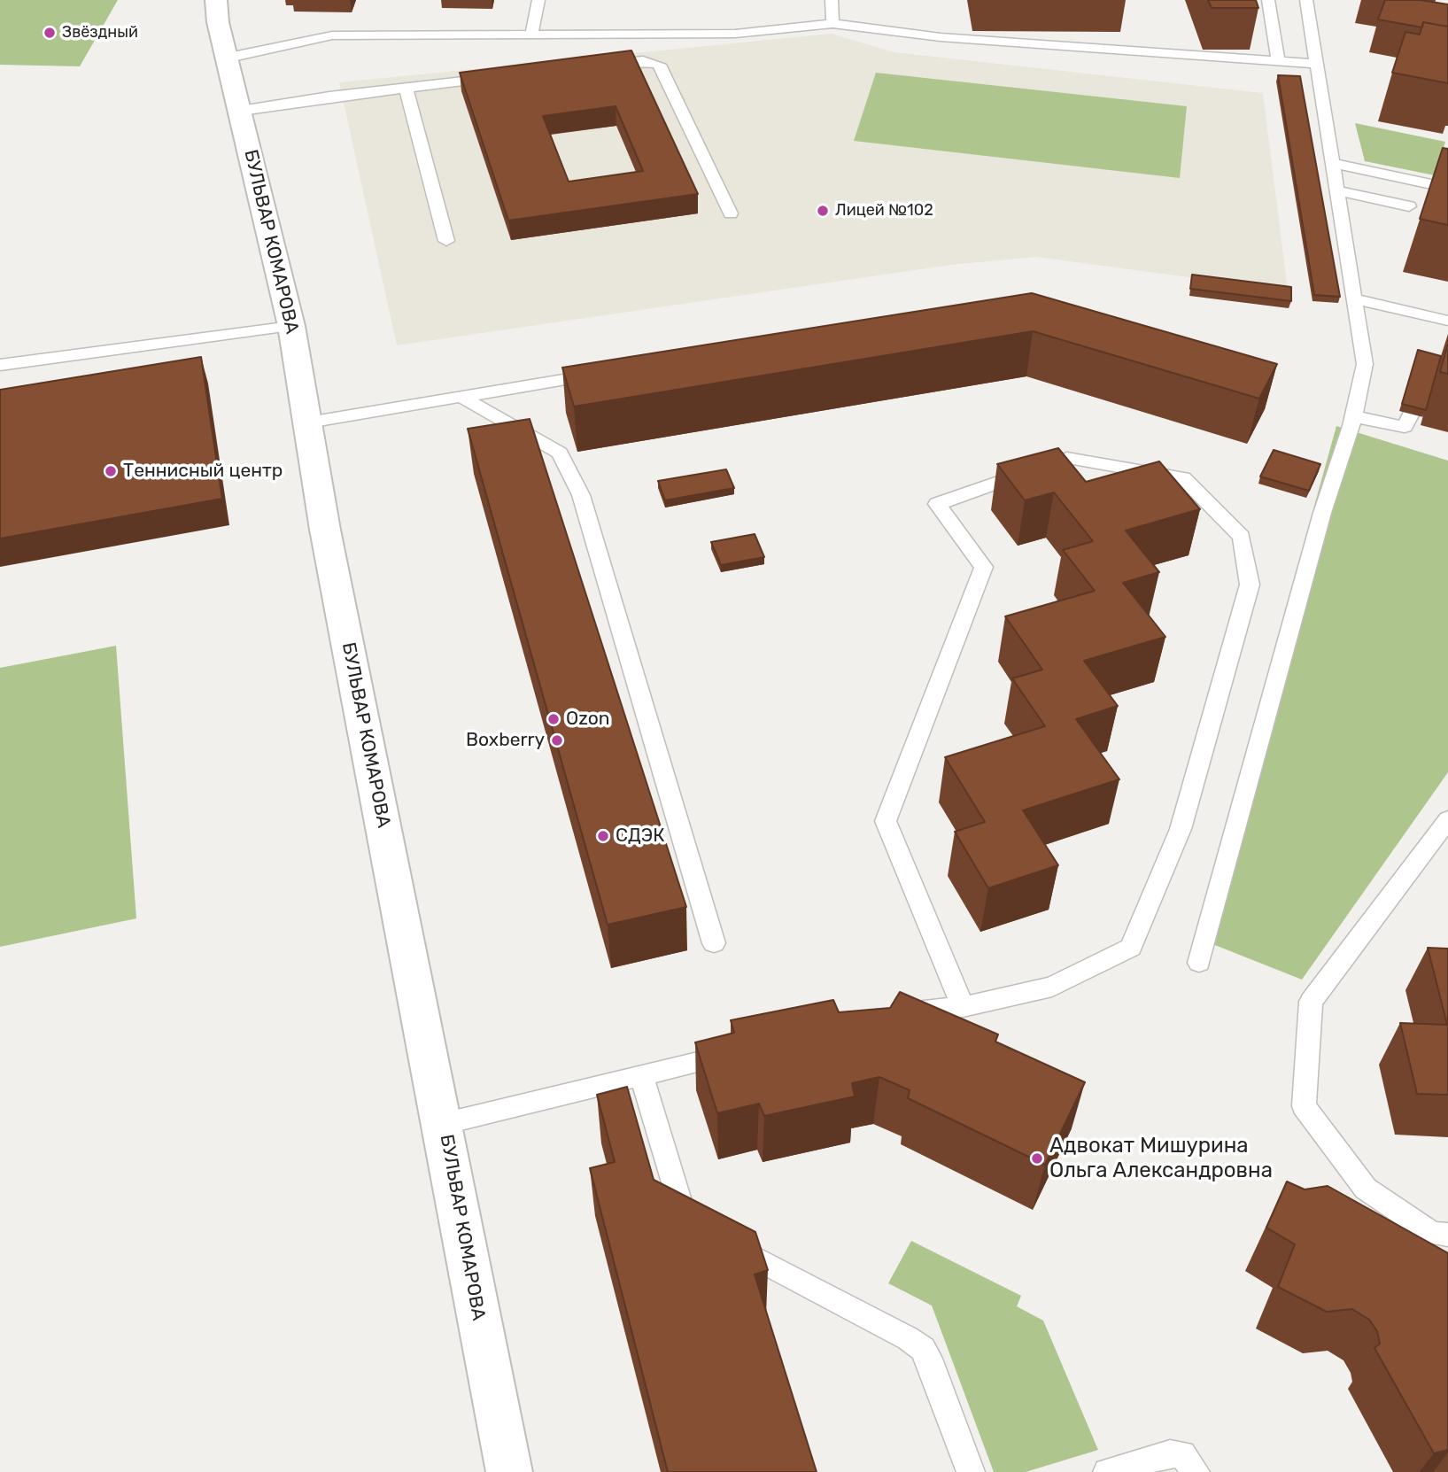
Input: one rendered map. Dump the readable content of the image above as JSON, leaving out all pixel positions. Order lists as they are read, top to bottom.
{
  "streets": {
    "street": ["БУЛЬВАР КОМАРОВА"]
  },
  "places": [
    "Звёздный",
    "Лицей №102",
    "Теннисный центр",
    "Ozon",
    "Boxberry",
    "СДЭК",
    "Адвокат Мишурина Ольга Александровна"
  ]
}
